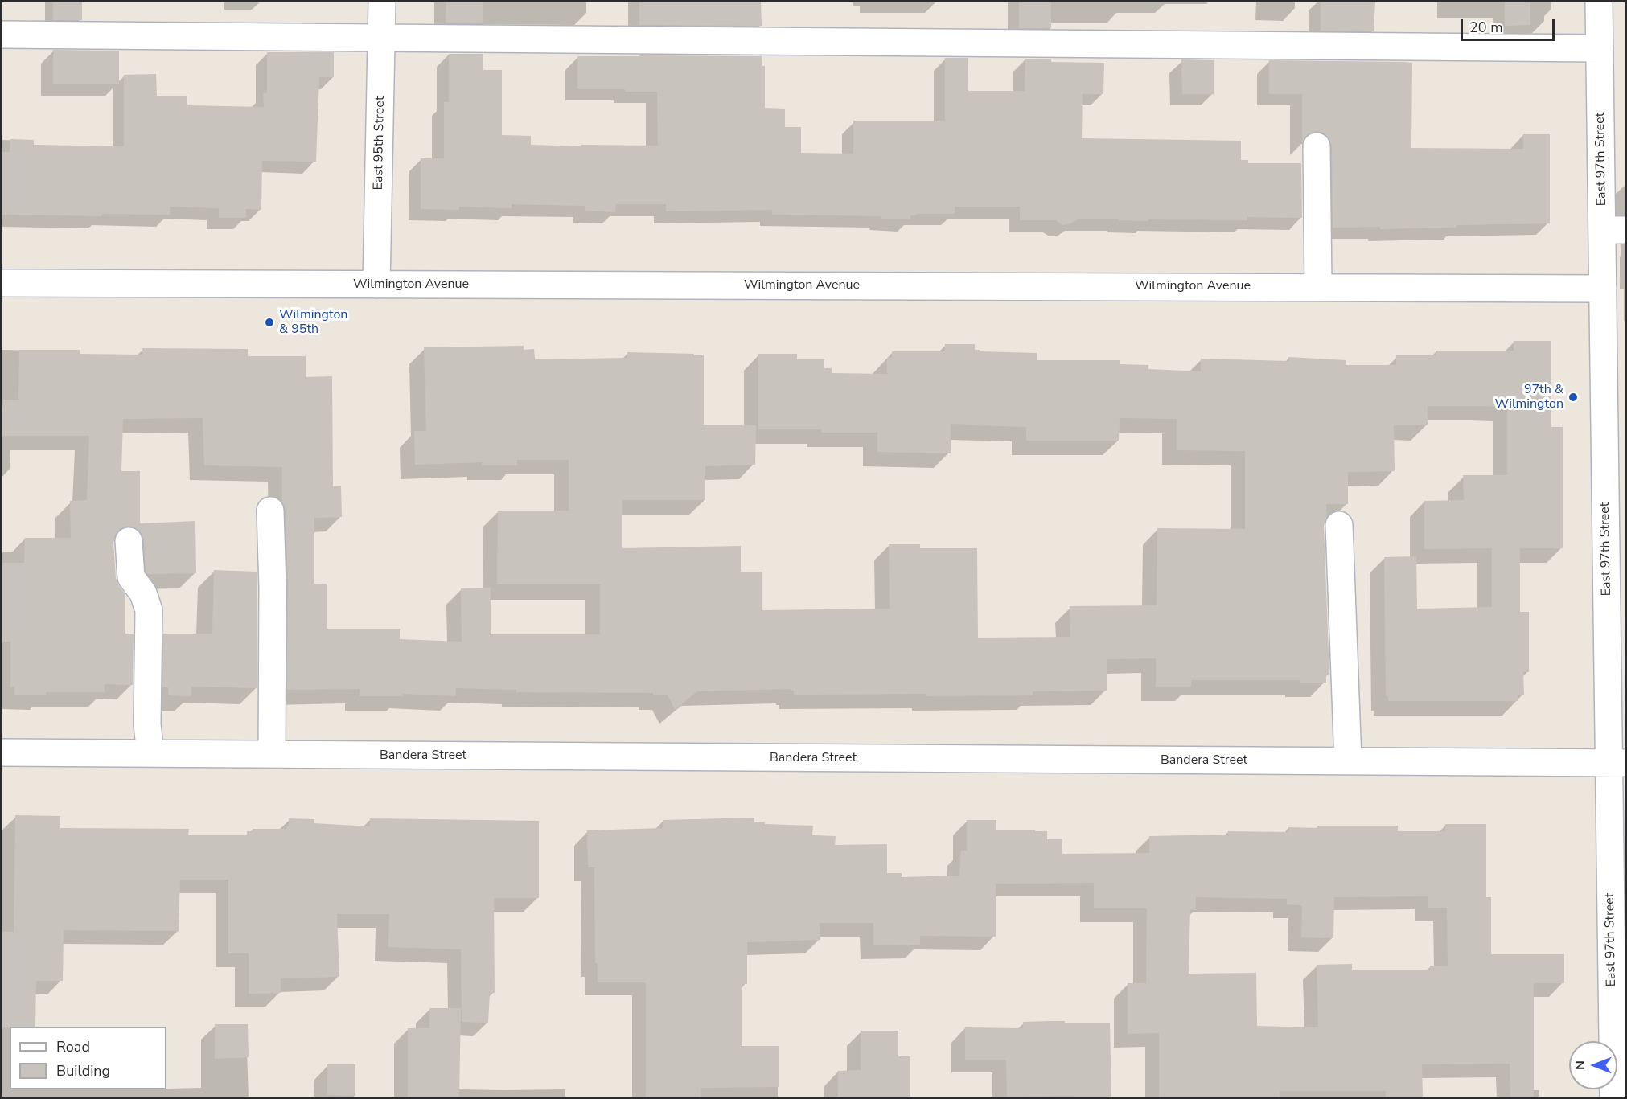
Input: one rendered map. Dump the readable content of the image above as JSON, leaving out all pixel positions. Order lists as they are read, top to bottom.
{
  "streets": {
    "street": [
      "East 95th Street",
      "East 97th Street",
      "Wilmington Avenue",
      "Bandera Street"
    ]
  },
  "crossings": [
    ["East 95th Street", "Wilmington Avenue"],
    ["East 97th Street", "Wilmington Avenue"],
    ["East 97th Street", "Bandera Street"]
  ],
  "places": ["Wilmington & 95th", "97th & Wilmington"],
  "legend": ["Road", "Building"],
  "scale_bar": "20 m",
  "north": "left"
}
